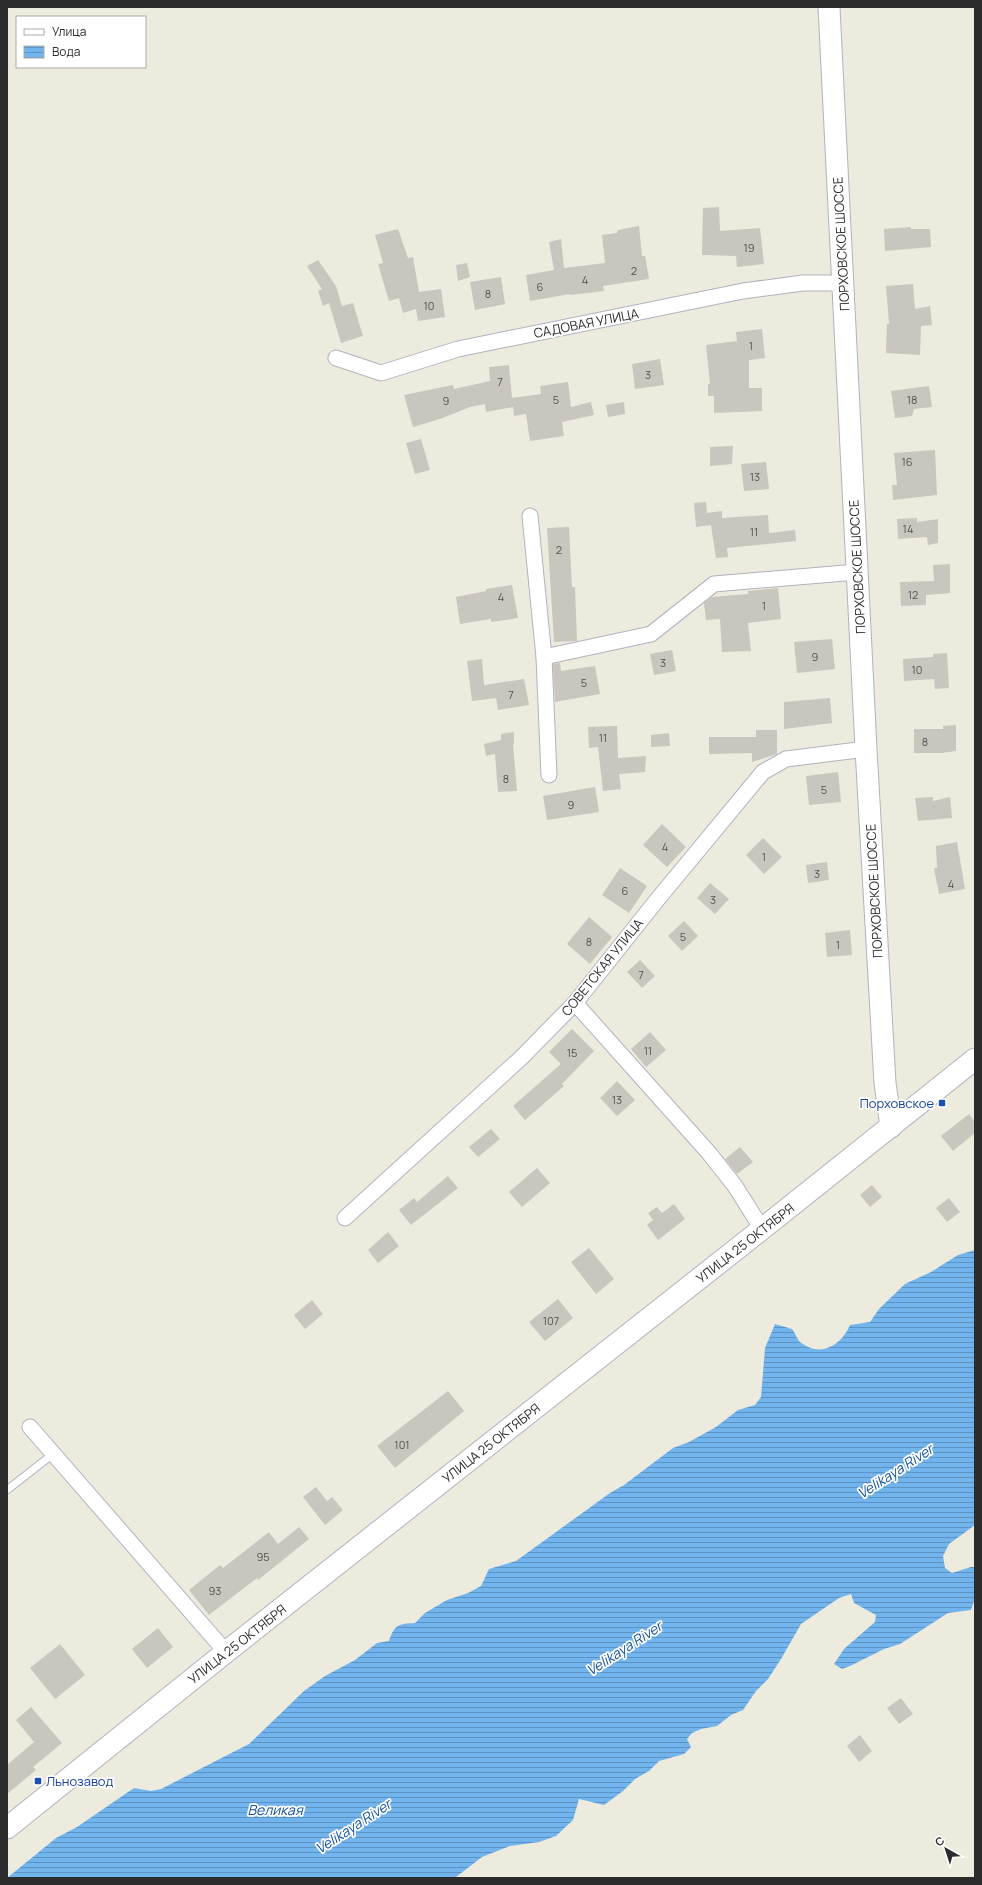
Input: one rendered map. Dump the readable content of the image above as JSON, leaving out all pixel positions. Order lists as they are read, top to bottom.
{
  "streets": {
    "main road": ["ПОРХОВСКОЕ ШОССЕ", "УЛИЦА 25 ОКТЯБРЯ"],
    "street": ["САДОВАЯ УЛИЦА", "СОВЕТСКАЯ УЛИЦА"]
  },
  "crossings": [
    ["ПОРХОВСКОЕ ШОССЕ", "САДОВАЯ УЛИЦА"],
    ["ПОРХОВСКОЕ ШОССЕ", "СОВЕТСКАЯ УЛИЦА"],
    ["ПОРХОВСКОЕ ШОССЕ", "УЛИЦА 25 ОКТЯБРЯ"]
  ],
  "water": ["Velikaya River", "Великая"],
  "places": {
    "transit": ["Порховское", "Льнозавод"]
  },
  "house_numbers": [
    "19",
    "2",
    "4",
    "6",
    "8",
    "10",
    "1",
    "3",
    "7",
    "5",
    "18",
    "9",
    "16",
    "13",
    "14",
    "11",
    "2",
    "12",
    "4",
    "1",
    "9",
    "3",
    "10",
    "5",
    "7",
    "11",
    "8",
    "8",
    "5",
    "9",
    "4",
    "1",
    "3",
    "4",
    "6",
    "3",
    "5",
    "8",
    "1",
    "7",
    "11",
    "15",
    "13",
    "107",
    "101",
    "95",
    "93"
  ],
  "legend": ["Улица", "Вода"],
  "north": "top left"
}
